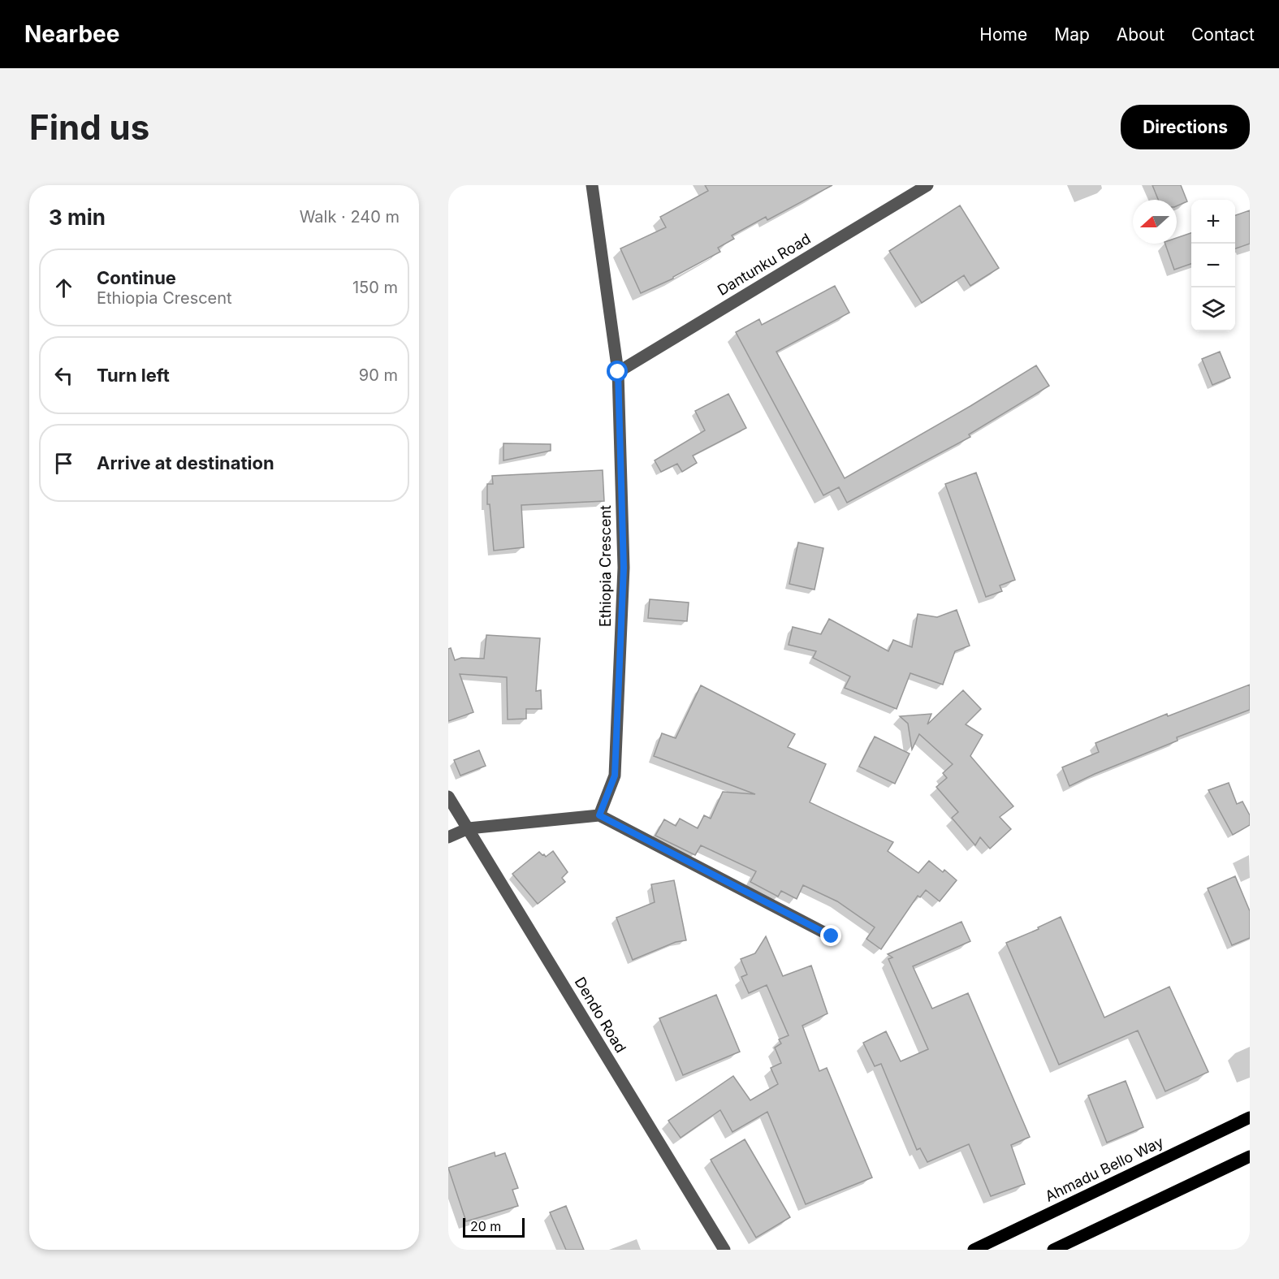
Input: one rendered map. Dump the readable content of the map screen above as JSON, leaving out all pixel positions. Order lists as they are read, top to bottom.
{
  "streets": {
    "main road": ["Ahmadu Bello Way"],
    "street": ["Dantunku Road", "Ethiopia Crescent", "Dendo Road"]
  },
  "crossings": [
    ["Dantunku Road", "Ethiopia Crescent"]
  ],
  "scale_bar": "20 m",
  "north": "left",
  "page": {
    "header": "Nearbee",
    "nav": [
      "Home",
      "Map",
      "About",
      "Contact"
    ],
    "buttons": "Directions",
    "title": "Find us",
    "heading": ["3 min", "Walk · 240 m"],
    "map_buttons": ["+", "−"],
    "list": [
      ["Continue", "Ethiopia Crescent", "150 m"],
      ["Turn left", "90 m"],
      "Arrive at destination"
    ],
    "scale": "20 m"
  }
}
